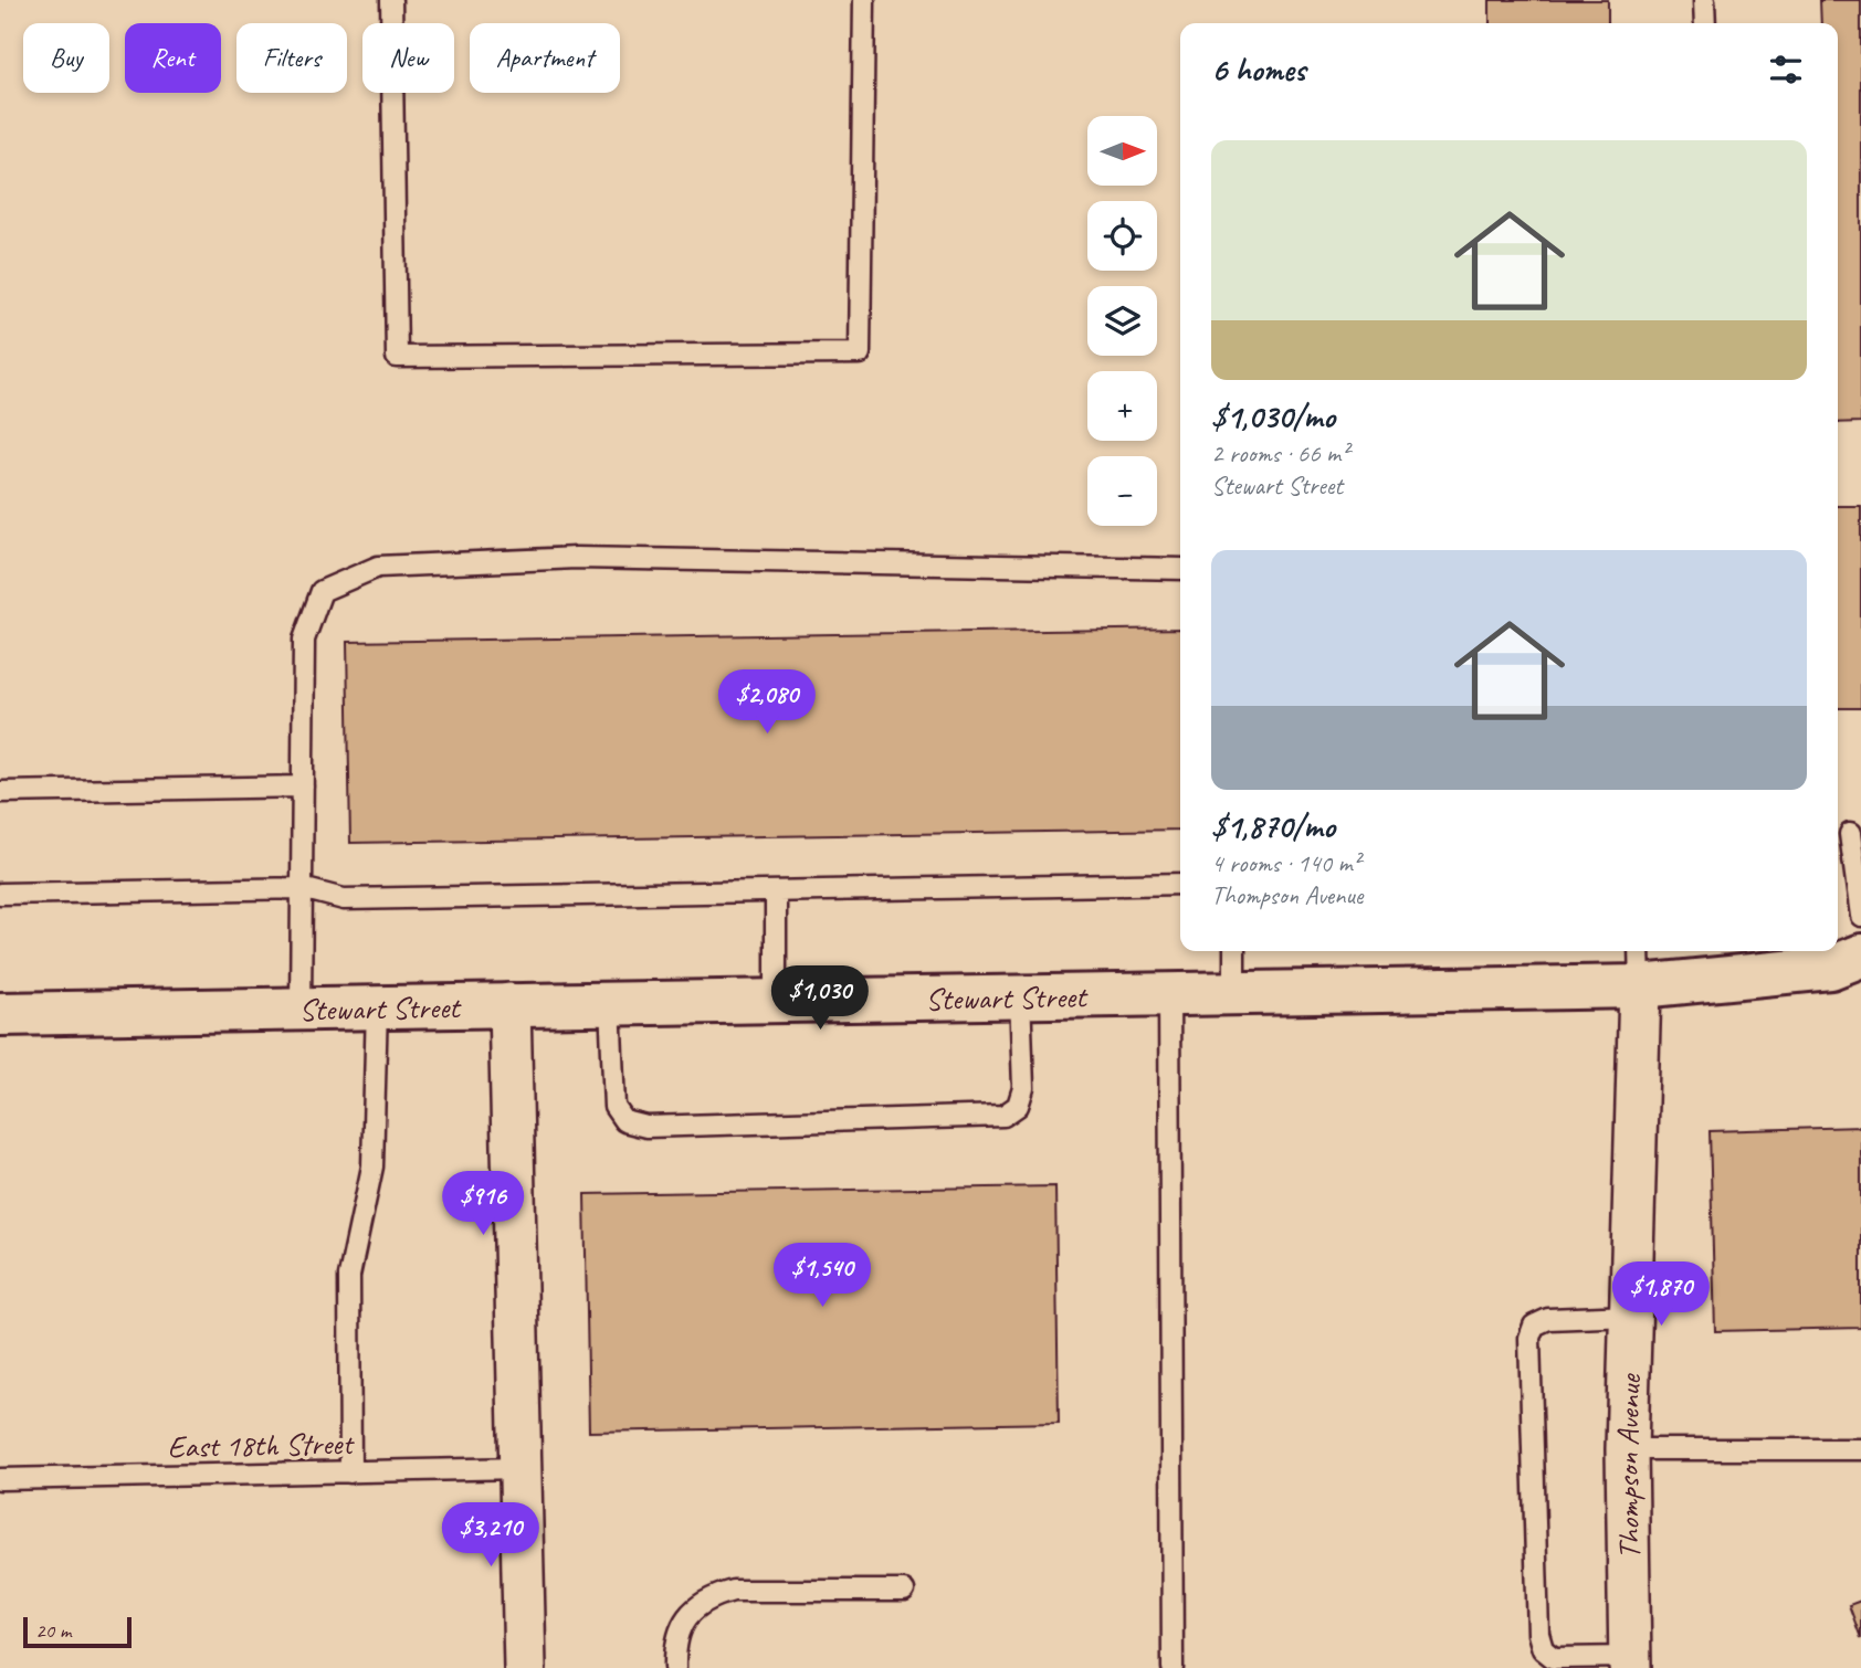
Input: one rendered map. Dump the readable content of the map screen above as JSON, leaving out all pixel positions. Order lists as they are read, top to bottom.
{
  "streets": {
    "street": ["Stewart Street", "Thompson Avenue"],
    "lane": ["East 18th Street"]
  },
  "crossings": [
    ["Stewart Street", "Thompson Avenue"]
  ],
  "scale_bar": "20 m",
  "north": "right",
  "page": {
    "chip": [
      "Buy",
      "Rent",
      "Filters",
      "New",
      "Apartment"
    ],
    "heading": "6 homes",
    "map_buttons": ["+", "−"],
    "list": [
      {
        "name": "$1,030/mo",
        "note": "2 rooms · 66 m² · Stewart Street"
      },
      {
        "name": "$1,870/mo",
        "note": "4 rooms · 140 m² · Thompson Avenue"
      }
    ],
    "price": [
      "$2,080",
      "$1,030",
      "$916",
      "$1,540",
      "$1,870",
      "$3,210"
    ],
    "scale": "20 m"
  }
}
